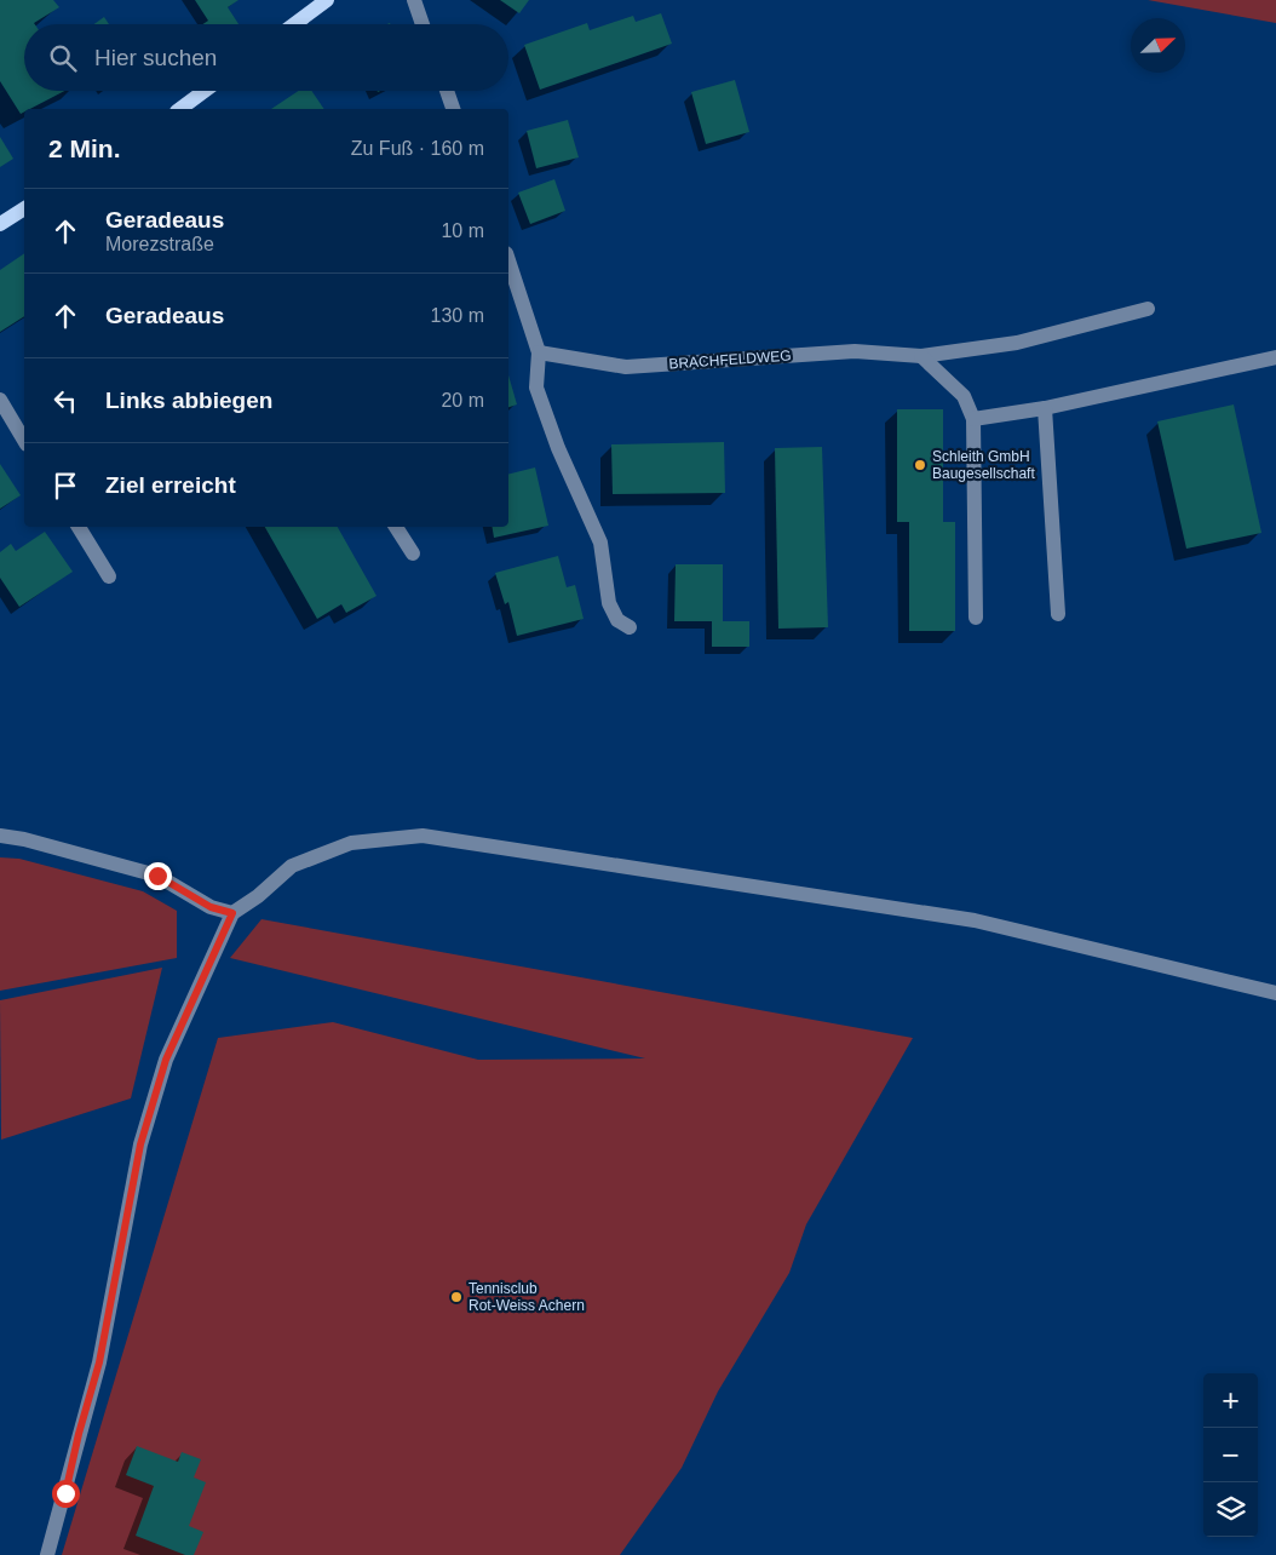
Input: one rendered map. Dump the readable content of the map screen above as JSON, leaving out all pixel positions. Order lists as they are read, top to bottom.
{
  "streets": {
    "street": ["BRACHFELDWEG"]
  },
  "places": ["Schleith GmbH Baugesellschaft", "Tennisclub Rot-Weiss Achern"],
  "north": "top right",
  "page": {
    "search": "Hier suchen",
    "heading": ["2 Min.", "Zu Fuß · 160 m"],
    "list": [
      ["Geradeaus", "Morezstraße", "10 m"],
      ["Geradeaus", "130 m"],
      ["Links abbiegen", "20 m"],
      "Ziel erreicht"
    ],
    "map_buttons": ["+", "−"]
  }
}
